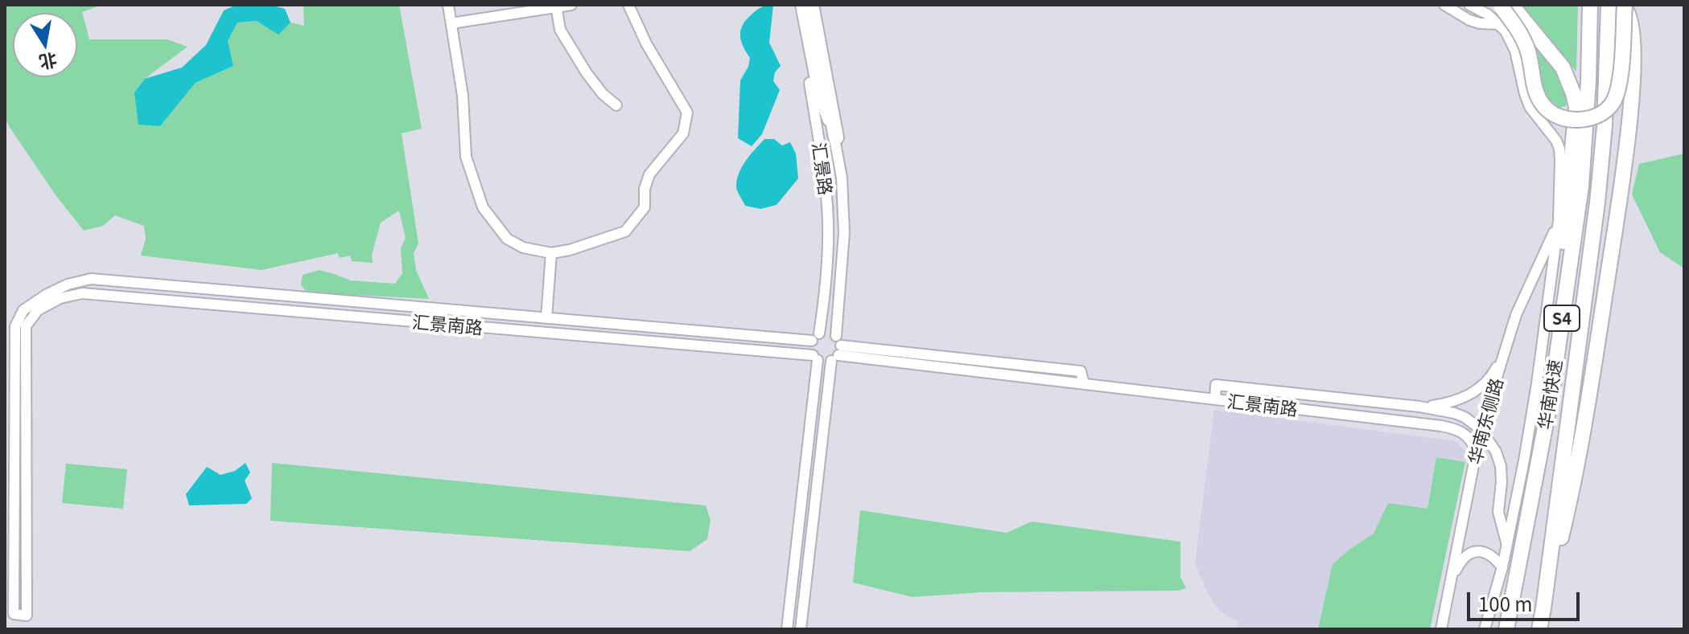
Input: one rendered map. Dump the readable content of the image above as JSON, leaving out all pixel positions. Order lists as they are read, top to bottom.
{
  "streets": {
    "highway": ["S4", "华南快速"],
    "street": ["汇景路", "汇景南路", "华南东侧路"]
  },
  "crossings": [
    ["汇景路", "汇景南路"],
    ["汇景南路", "华南东侧路"]
  ],
  "scale_bar": "100 m",
  "north": "bottom"
}
